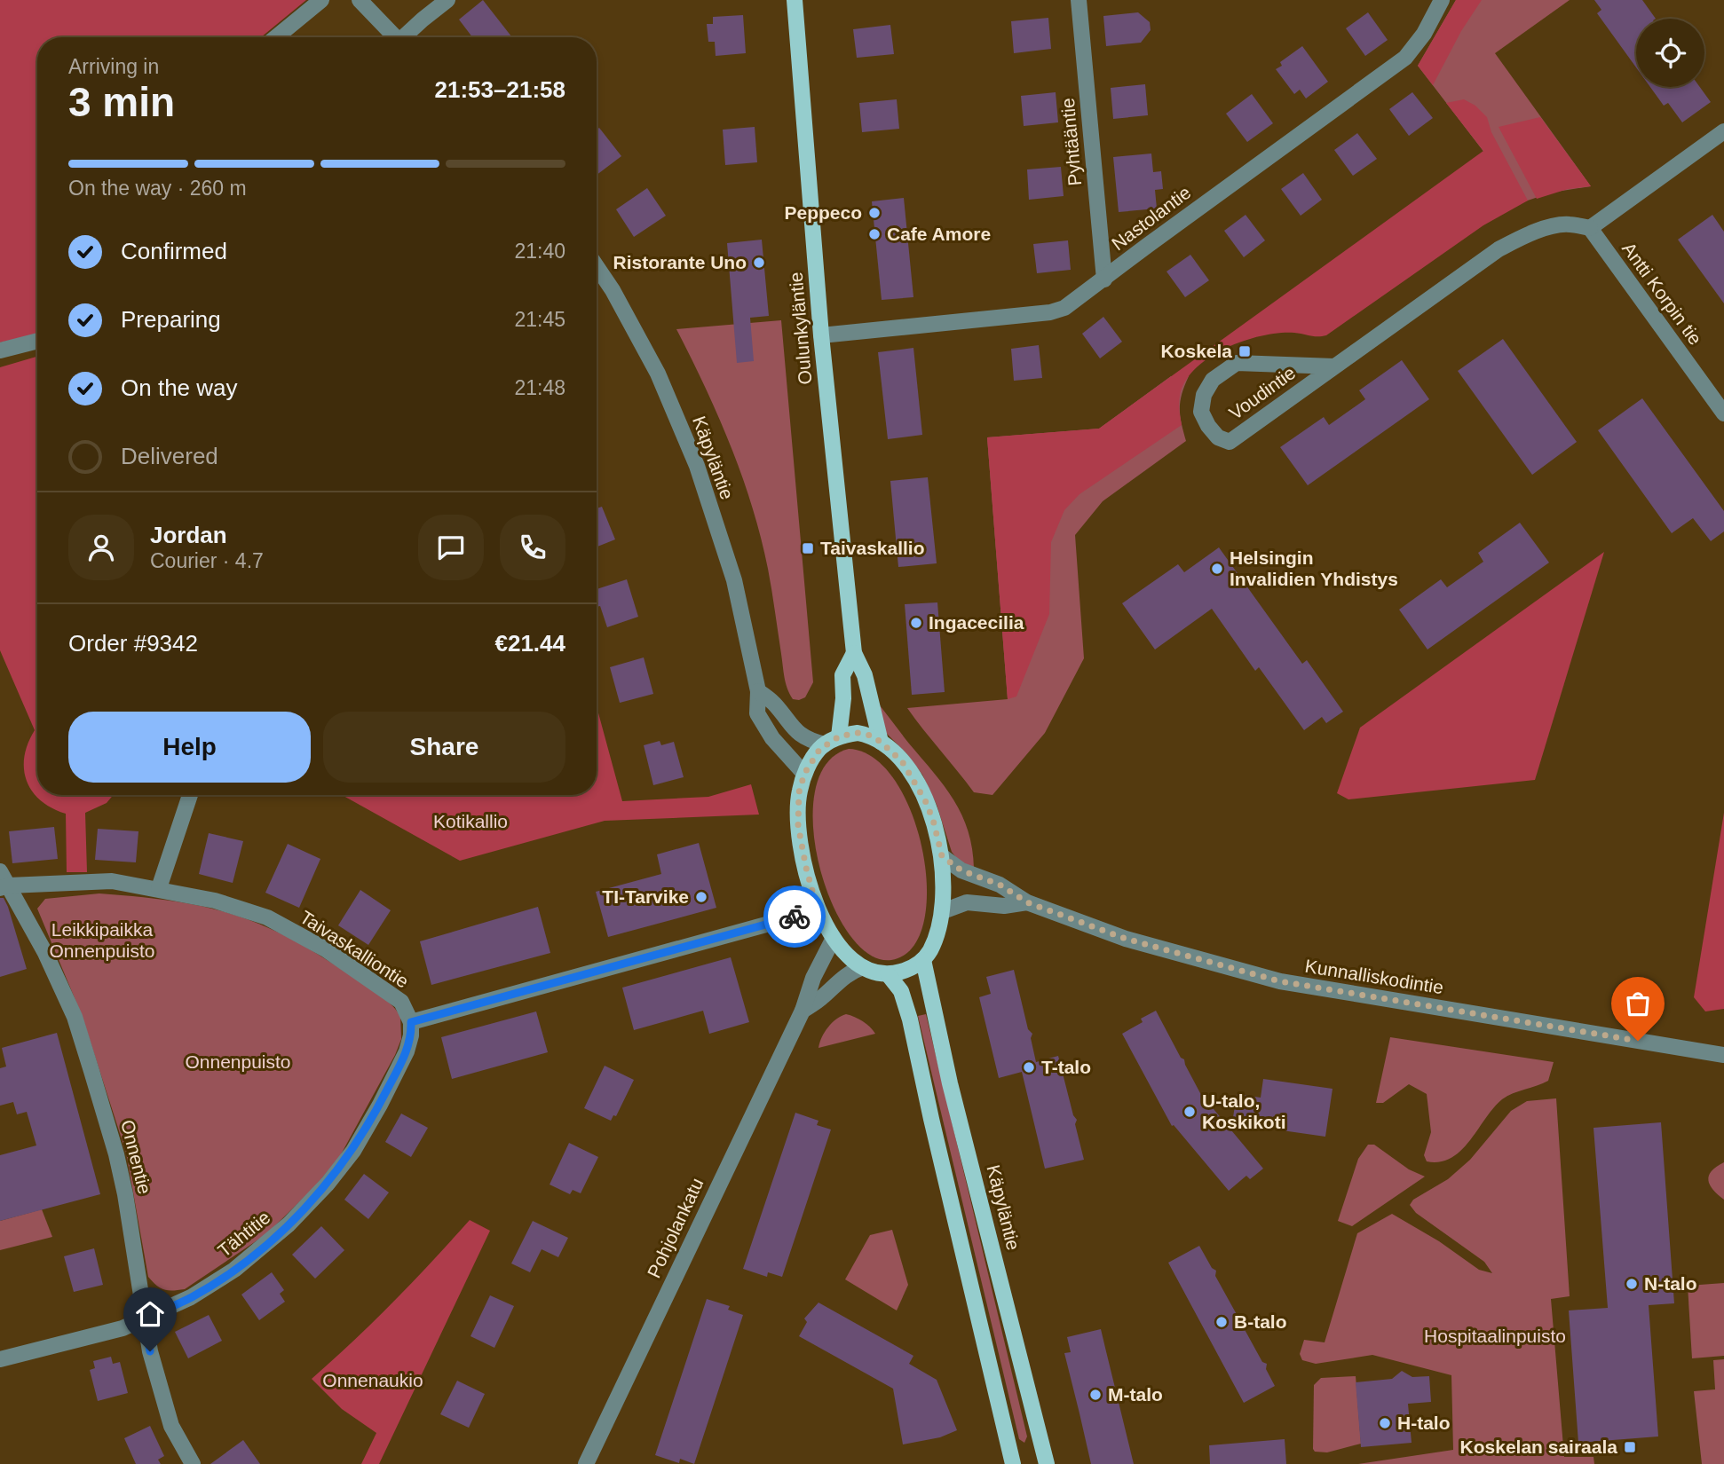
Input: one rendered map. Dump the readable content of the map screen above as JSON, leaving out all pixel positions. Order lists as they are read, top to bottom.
{
  "streets": {
    "main road": ["Oulunkyläntie", "Käpyläntie"],
    "street": [
      "Pyhtääntie",
      "Nastolantie",
      "Antti Korpin tie",
      "Voudintie",
      "Taivaskalliontie",
      "Kunnalliskodintie",
      "Onnentie",
      "Pohjolankatu",
      "Tähtitie"
    ]
  },
  "crossings": [
    ["Pyhtääntie", "Nastolantie"],
    ["Nastolantie", "Oulunkyläntie"],
    ["Antti Korpin tie", "Voudintie"],
    ["Oulunkyläntie", "Käpyläntie"],
    ["Oulunkyläntie", "Kunnalliskodintie"],
    ["Oulunkyläntie", "Pohjolankatu"],
    ["Käpyläntie", "Kunnalliskodintie"],
    ["Käpyläntie", "Pohjolankatu"],
    ["Taivaskalliontie", "Onnentie"],
    ["Taivaskalliontie", "Tähtitie"],
    ["Kunnalliskodintie", "Pohjolankatu"],
    ["Onnentie", "Tähtitie"]
  ],
  "parks": [
    "Kotikallio",
    "Leikkipaikka Onnenpuisto",
    "Onnenpuisto",
    "Hospitaalinpuisto",
    "Onnenaukio"
  ],
  "places": {
    "other": [
      "Peppeco",
      "Cafe Amore",
      "Ristorante Uno",
      "Helsingin Invalidien Yhdistys",
      "Ingacecilia",
      "TI-Tarvike",
      "T-talo",
      "U-talo, Koskikoti",
      "N-talo",
      "B-talo",
      "M-talo",
      "H-talo"
    ],
    "transit": ["Koskela", "Taivaskallio", "Koskelan sairaala"]
  },
  "page": {
    "heading": ["3 min", "Arriving in", "21:53–21:58"],
    "panel": [
      "Jordan",
      "Courier · 4.7",
      "Order #9342",
      "€21.44"
    ],
    "bar": "On the way · 260 m",
    "list": [
      ["Confirmed", "21:40"],
      ["Preparing", "21:45"],
      ["On the way", "21:48"],
      "Delivered"
    ],
    "buttons": ["Help", "Share"]
  }
}
